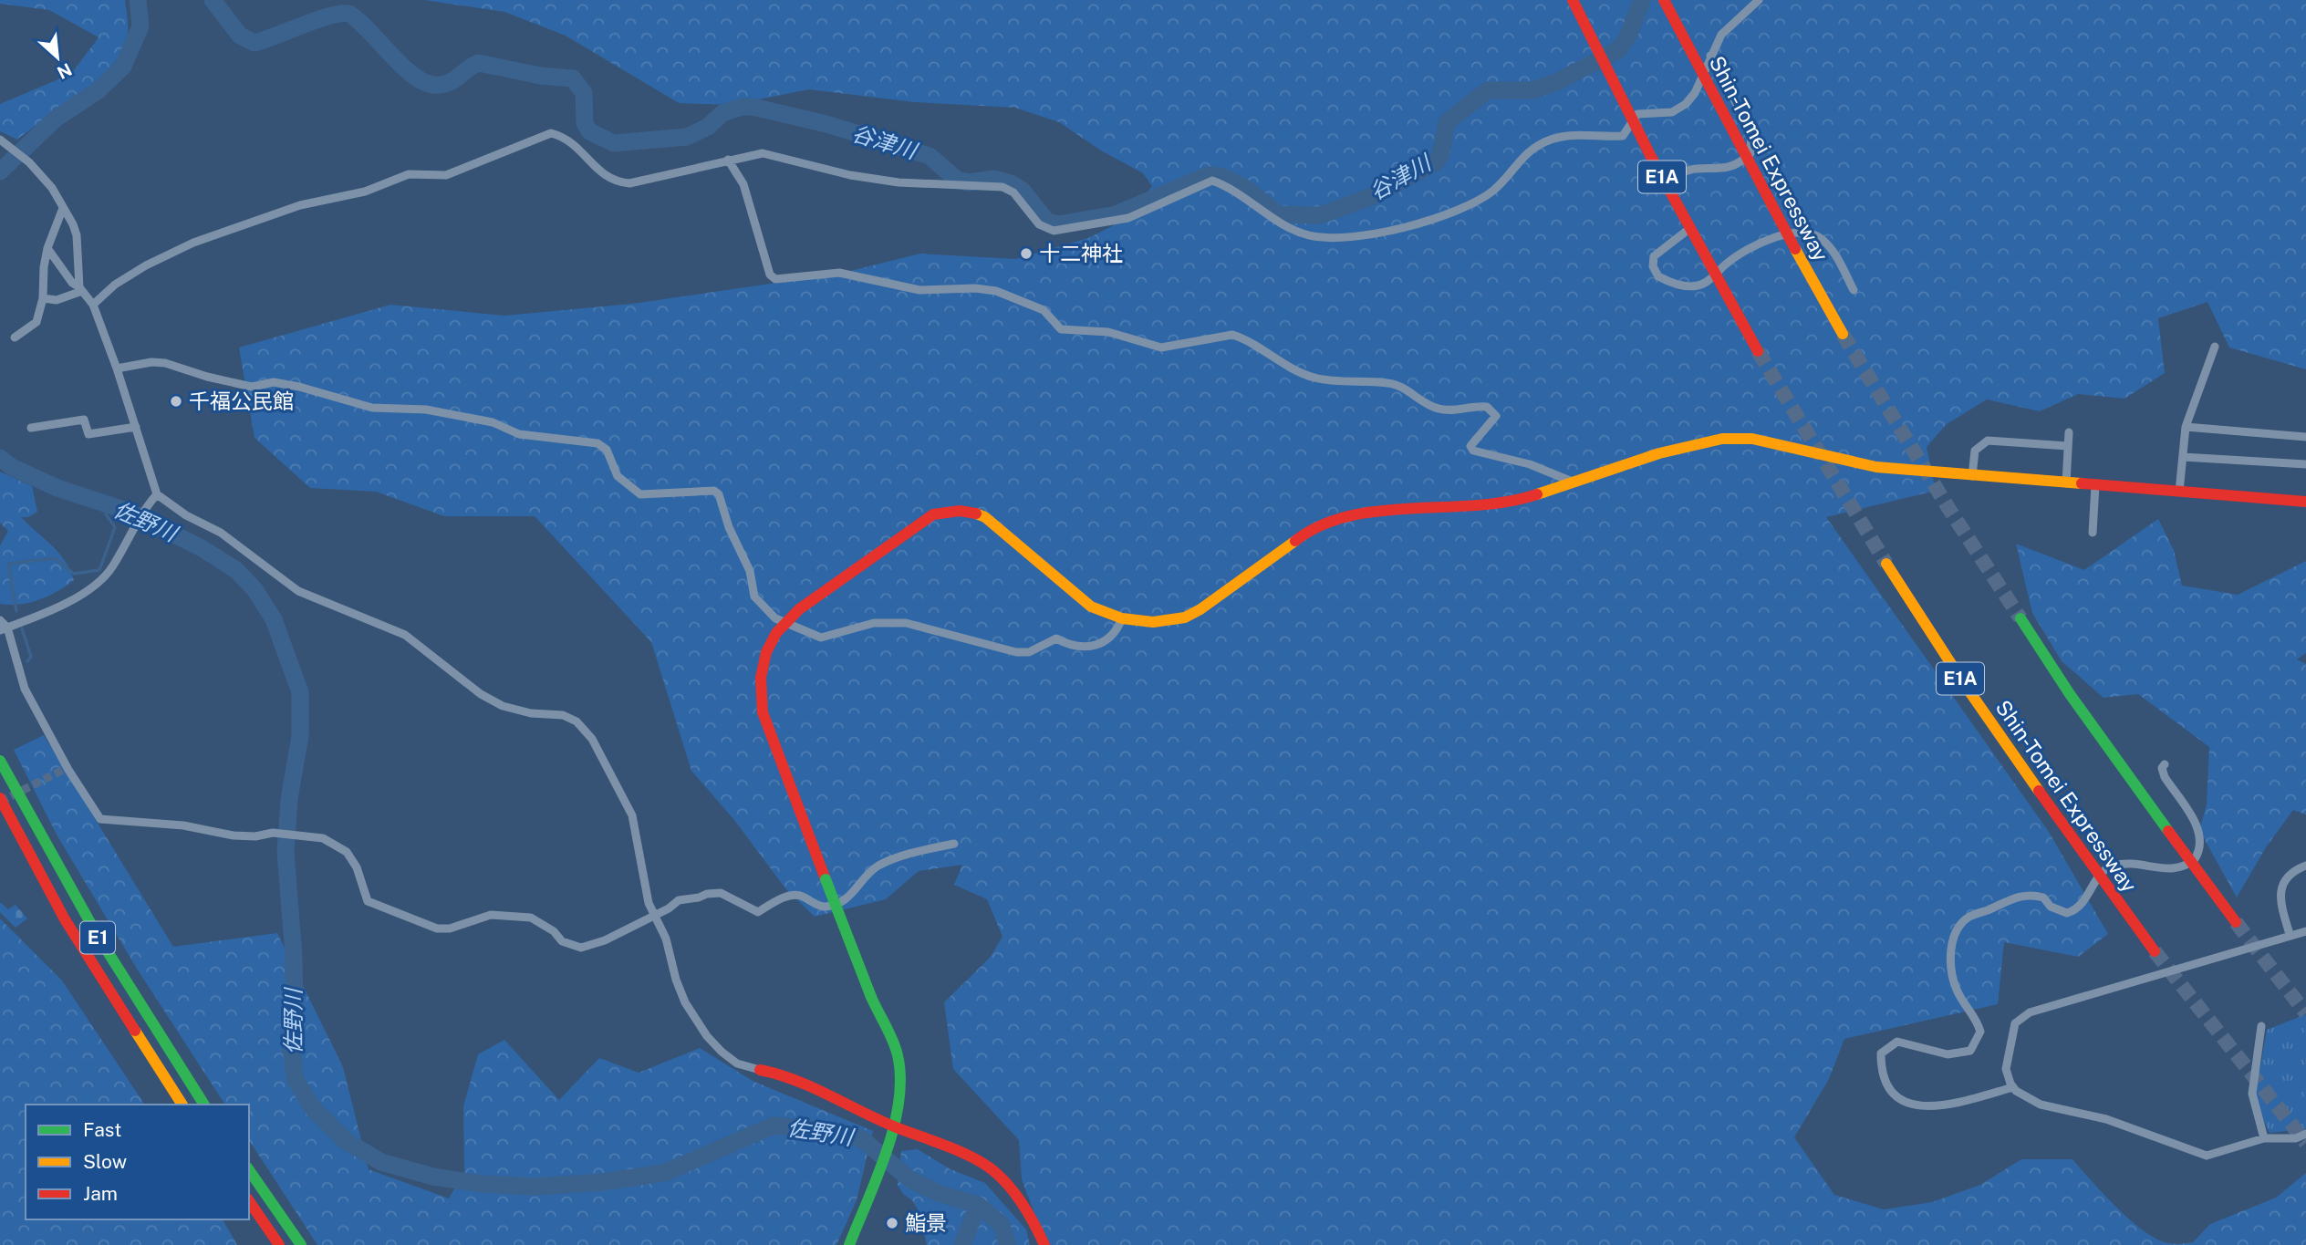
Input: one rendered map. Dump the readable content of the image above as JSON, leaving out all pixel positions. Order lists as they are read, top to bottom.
{
  "streets": {
    "main road": ["Shin-Tomei Expressway", "E1A", "E1"]
  },
  "water": ["谷津川", "佐野川"],
  "places": ["十二神社", "千福公民館", "鮨景"],
  "legend": ["Fast", "Slow", "Jam"],
  "north": "bottom right"
}
